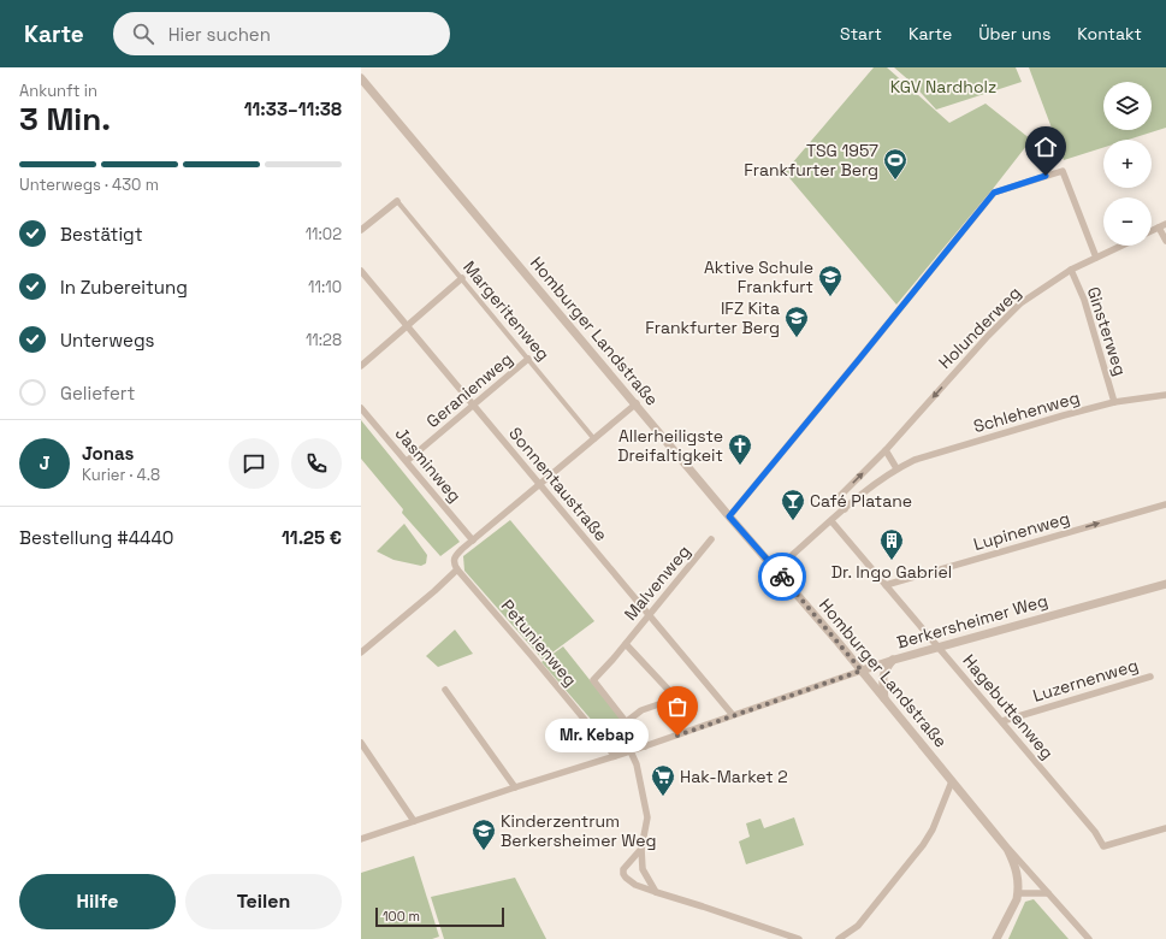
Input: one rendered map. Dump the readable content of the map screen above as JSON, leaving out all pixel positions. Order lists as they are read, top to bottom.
{
  "streets": {
    "street": [
      "Margeritenweg",
      "Holunderweg",
      "Homburger Landstraße",
      "Ginsterweg",
      "Geranienweg",
      "Schlehenweg",
      "Jasminweg",
      "Sonnentaustraße",
      "Lupinenweg",
      "Malvenweg",
      "Berkersheimer Weg",
      "Petunienweg",
      "Luzernenweg",
      "Hagebuttenweg"
    ]
  },
  "crossings": [
    ["Margeritenweg", "Geranienweg"],
    ["Holunderweg", "Ginsterweg"],
    ["Homburger Landstraße", "Berkersheimer Weg"],
    ["Ginsterweg", "Schlehenweg"],
    ["Geranienweg", "Jasminweg"],
    ["Geranienweg", "Sonnentaustraße"],
    ["Sonnentaustraße", "Malvenweg"],
    ["Sonnentaustraße", "Berkersheimer Weg"],
    ["Lupinenweg", "Hagebuttenweg"],
    ["Malvenweg", "Berkersheimer Weg"],
    ["Berkersheimer Weg", "Petunienweg"],
    ["Berkersheimer Weg", "Hagebuttenweg"],
    ["Luzernenweg", "Hagebuttenweg"]
  ],
  "one_way": ["Lupinenweg"],
  "parks": ["KGV Nardholz"],
  "places": {
    "sports": ["TSG 1957 Frankfurter Berg"],
    "school or university": ["Aktive Schule Frankfurt", "IFZ Kita Frankfurter Berg", "Kinderzentrum Berkersheimer Weg"],
    "church": ["Allerheiligste Dreifaltigkeit"],
    "bar": ["Café Platane"],
    "building": ["Dr. Ingo Gabriel"],
    "other": ["Mr. Kebap"],
    "supermarket": ["Hak-Market 2"]
  },
  "scale_bar": "100 m",
  "page": {
    "header": "Karte",
    "search": "Hier suchen",
    "nav": [
      "Start",
      "Karte",
      "Über uns",
      "Kontakt"
    ],
    "heading": ["3 Min.", "Ankunft in", "11:33–11:38"],
    "panel": [
      "Jonas",
      "Kurier · 4.8",
      "Bestellung #4440",
      "11.25 €"
    ],
    "map_buttons": ["+", "−"],
    "bar": "Unterwegs · 430 m",
    "list": [
      ["Bestätigt", "11:02"],
      ["In Zubereitung", "11:10"],
      ["Unterwegs", "11:28"],
      "Geliefert"
    ],
    "round": "J",
    "bubble": "Mr. Kebap",
    "buttons": ["Hilfe", "Teilen"],
    "scale": "100 m"
  }
}
